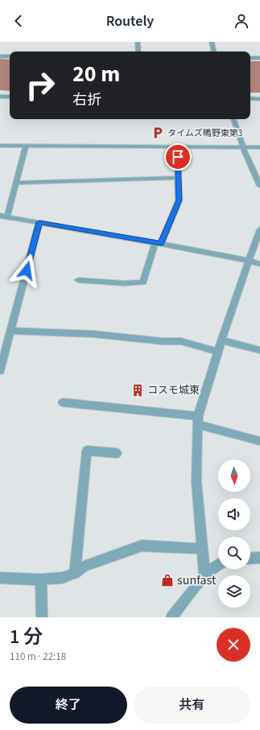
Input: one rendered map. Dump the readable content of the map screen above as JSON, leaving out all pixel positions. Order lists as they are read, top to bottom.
{
  "places": {
    "parking": ["タイムズ鴫野東第3"],
    "building": ["コスモ城東"],
    "shop": ["sunfast"]
  },
  "north": "bottom",
  "page": {
    "header": "Routely",
    "turn": ["20 m", "右折"],
    "heading": ["1 分", "110 m · 22:18"],
    "buttons": ["終了", "共有"]
  }
}
